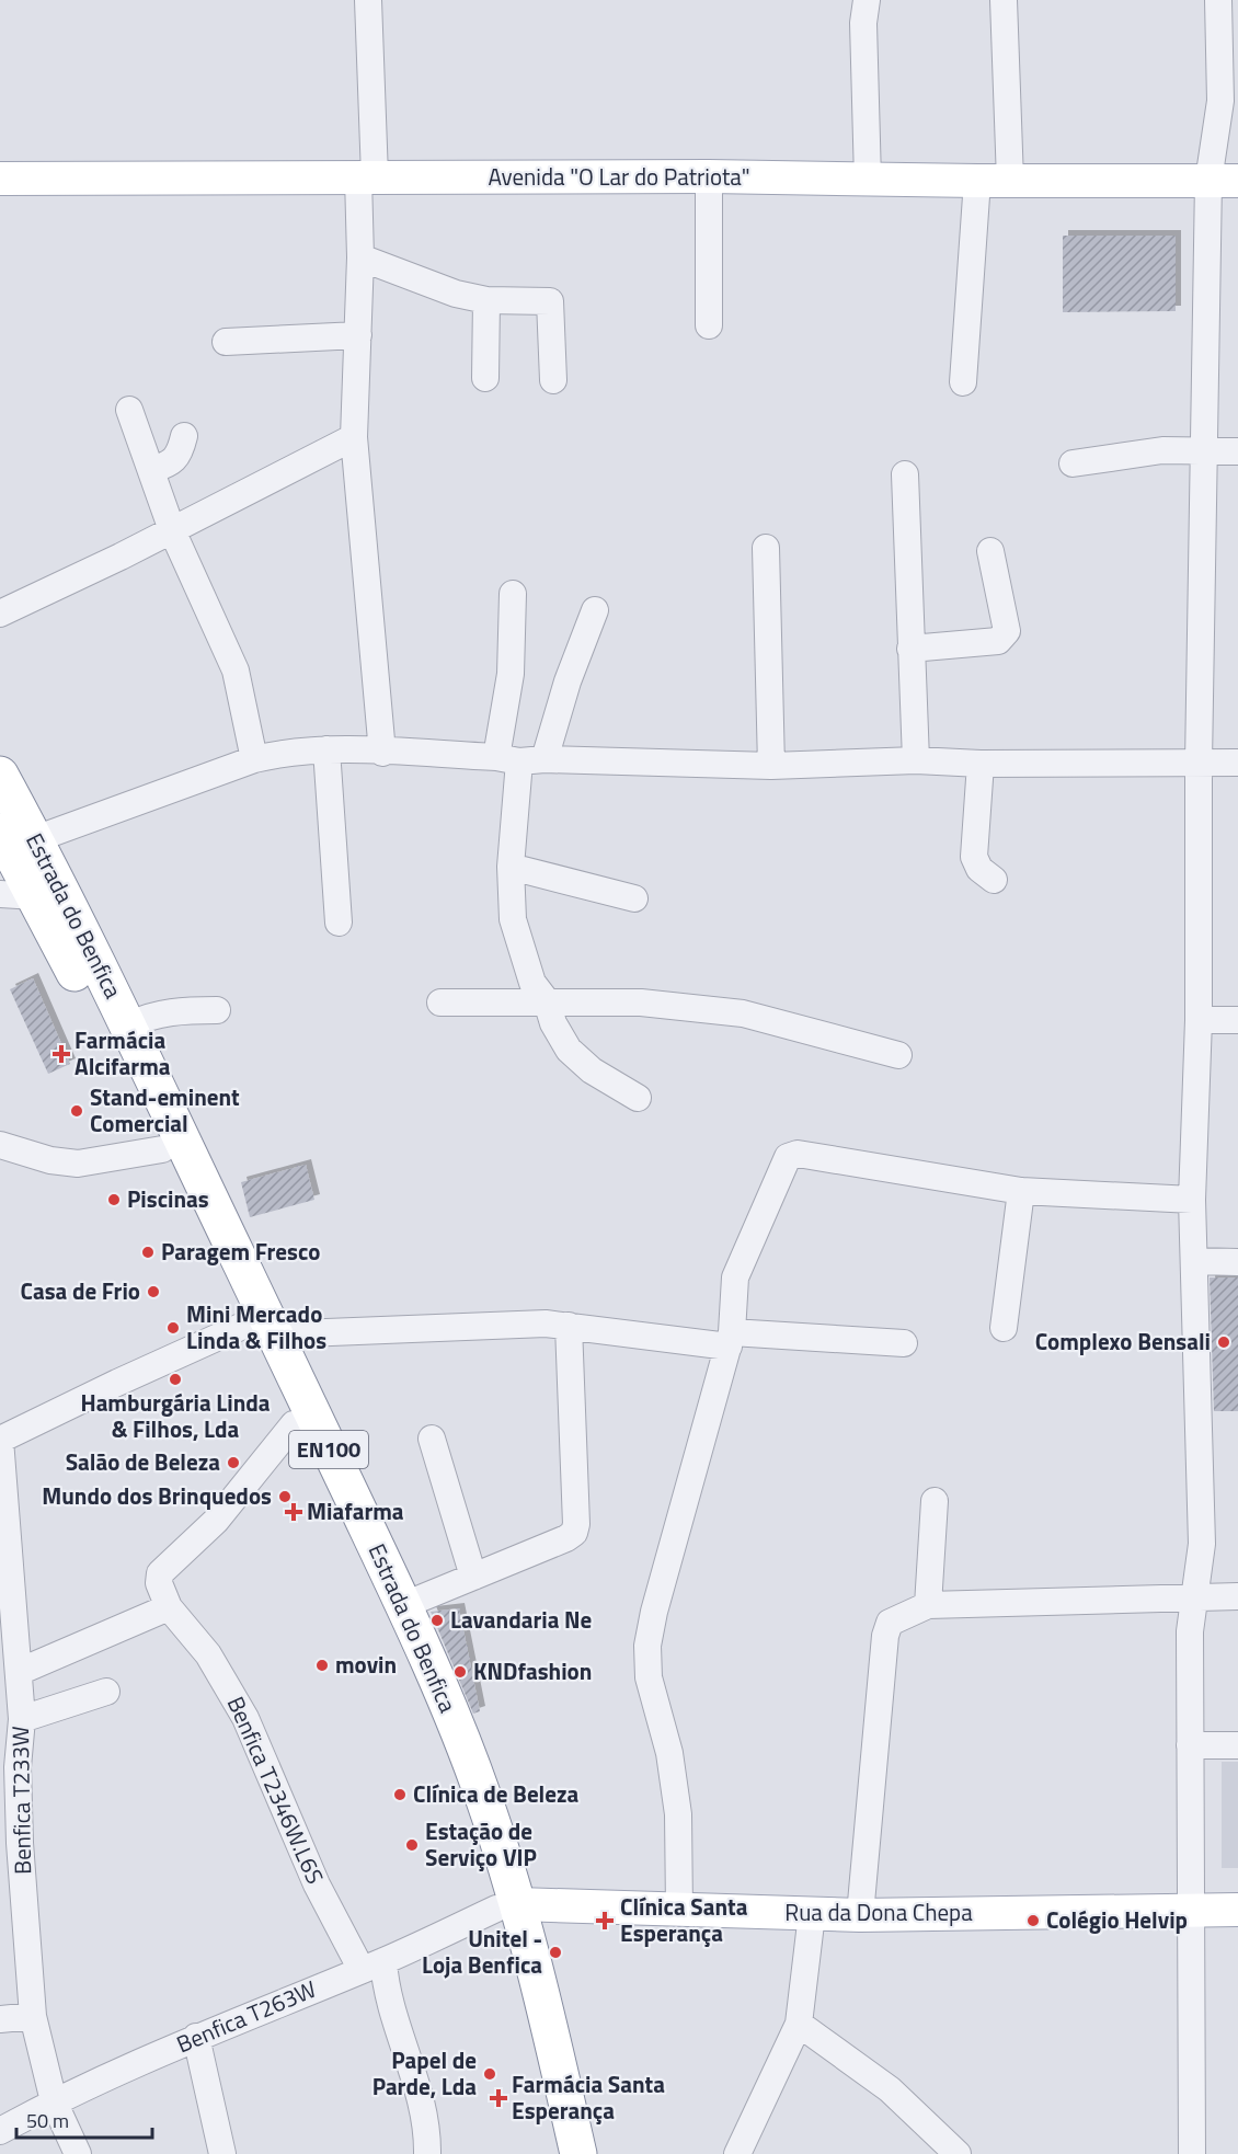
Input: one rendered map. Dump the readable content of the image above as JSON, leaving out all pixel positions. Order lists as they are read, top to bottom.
{
  "streets": {
    "highway": ["Estrada do Benfica", "EN100"],
    "main road": ["Avenida \"O Lar do Patriota\"", "Rua da Dona Chepa"],
    "street": ["Benfica T2346W.L6S", "Benfica T233W", "Benfica T263W"]
  },
  "crossings": [
    ["Estrada do Benfica", "Rua da Dona Chepa"],
    ["Estrada do Benfica", "Benfica T263W"],
    ["Benfica T2346W.L6S", "Benfica T263W"],
    ["Benfica T233W", "Benfica T263W"],
    ["Rua da Dona Chepa", "Benfica T263W"]
  ],
  "places": {
    "health": [
      "Farmácia Alcifarma",
      "Miafarma",
      "Clínica Santa Esperança",
      "Farmácia Santa Esperança"
    ],
    "other": [
      "Stand-eminent Comercial",
      "Piscinas",
      "Paragem Fresco",
      "Casa de Frio",
      "Mini Mercado Linda & Filhos",
      "Complexo Bensali",
      "Hamburgária Linda & Filhos, Lda",
      "Salão de Beleza",
      "Mundo dos Brinquedos",
      "Lavandaria Ne",
      "movin",
      "KNDfashion",
      "Clínica de Beleza",
      "Estação de Serviço VIP",
      "Colégio Helvip",
      "Unitel - Loja Benfica",
      "Papel de Parde, Lda"
    ]
  },
  "scale_bar": "50 m"
}
